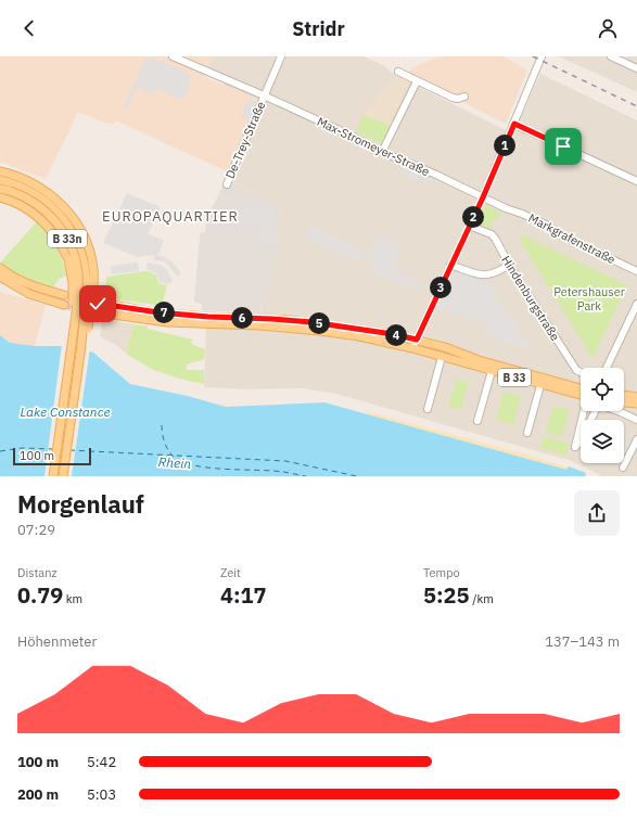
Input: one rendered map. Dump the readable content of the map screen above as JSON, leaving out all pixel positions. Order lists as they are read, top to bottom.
{
  "streets": {
    "main road": ["B 33n", "B 33"],
    "street": [
      "De-Trey-Straße",
      "Max-Stromeyer-Straße",
      "Markgrafenstraße",
      "Hindenburgstraße"
    ]
  },
  "crossings": [
    ["De-Trey-Straße", "Max-Stromeyer-Straße"],
    ["Max-Stromeyer-Straße", "Markgrafenstraße"]
  ],
  "districts": ["EUROPAQUARTIER"],
  "water": ["Lake Constance", "Rhein"],
  "parks": ["Petershauser Park"],
  "scale_bar": "100 m",
  "page": {
    "header": "Stridr",
    "pins": [
      "1",
      "2",
      "3",
      "7",
      "6",
      "5",
      "4"
    ],
    "scale": "100 m",
    "heading": ["Morgenlauf", "07:29"],
    "stats": [
      ["Distanz", "0.79 km"],
      ["Zeit", "4:17"],
      ["Tempo", "5:25 /km"]
    ],
    "chart": ["Höhenmeter", "137–143 m"],
    "list": [
      {
        "name": "100 m",
        "note": "5:42"
      },
      {
        "name": "200 m",
        "note": "5:03"
      }
    ]
  }
}
